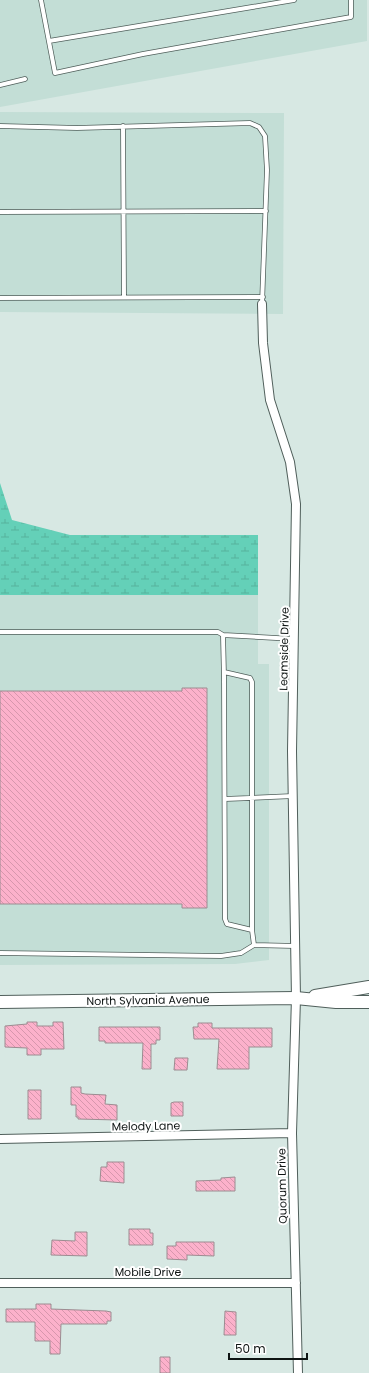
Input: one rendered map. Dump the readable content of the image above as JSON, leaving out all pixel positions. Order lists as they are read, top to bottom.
{
  "streets": {
    "street": [
      "Leamside Drive",
      "North Sylvania Avenue",
      "Melody Lane",
      "Quorum Drive",
      "Mobile Drive"
    ]
  },
  "crossings": [
    ["Leamside Drive", "North Sylvania Avenue"],
    ["Leamside Drive", "Quorum Drive"],
    ["North Sylvania Avenue", "Quorum Drive"],
    ["Melody Lane", "Quorum Drive"],
    ["Quorum Drive", "Mobile Drive"]
  ],
  "scale_bar": "50 m"
}
